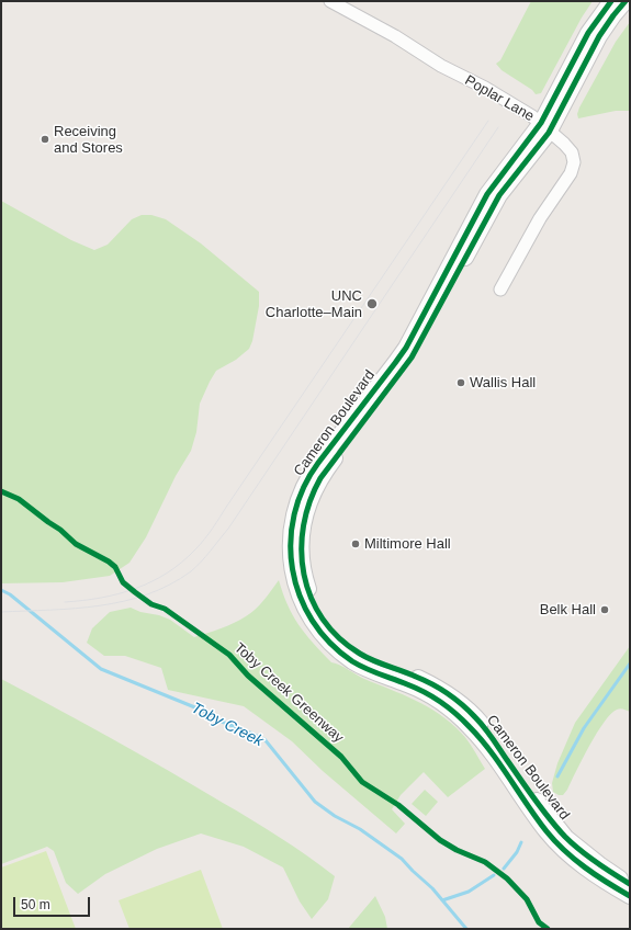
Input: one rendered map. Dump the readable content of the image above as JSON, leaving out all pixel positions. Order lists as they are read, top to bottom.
{
  "streets": {
    "street": ["Poplar Lane", "Cameron Boulevard"],
    "cycle path": ["Toby Creek Greenway"]
  },
  "crossings": [
    ["Poplar Lane", "Cameron Boulevard"]
  ],
  "water": ["Toby Creek"],
  "places": [
    "Receiving and Stores",
    "UNC Charlotte–Main",
    "Wallis Hall",
    "Miltimore Hall",
    "Belk Hall"
  ],
  "scale_bar": "50 m"
}
